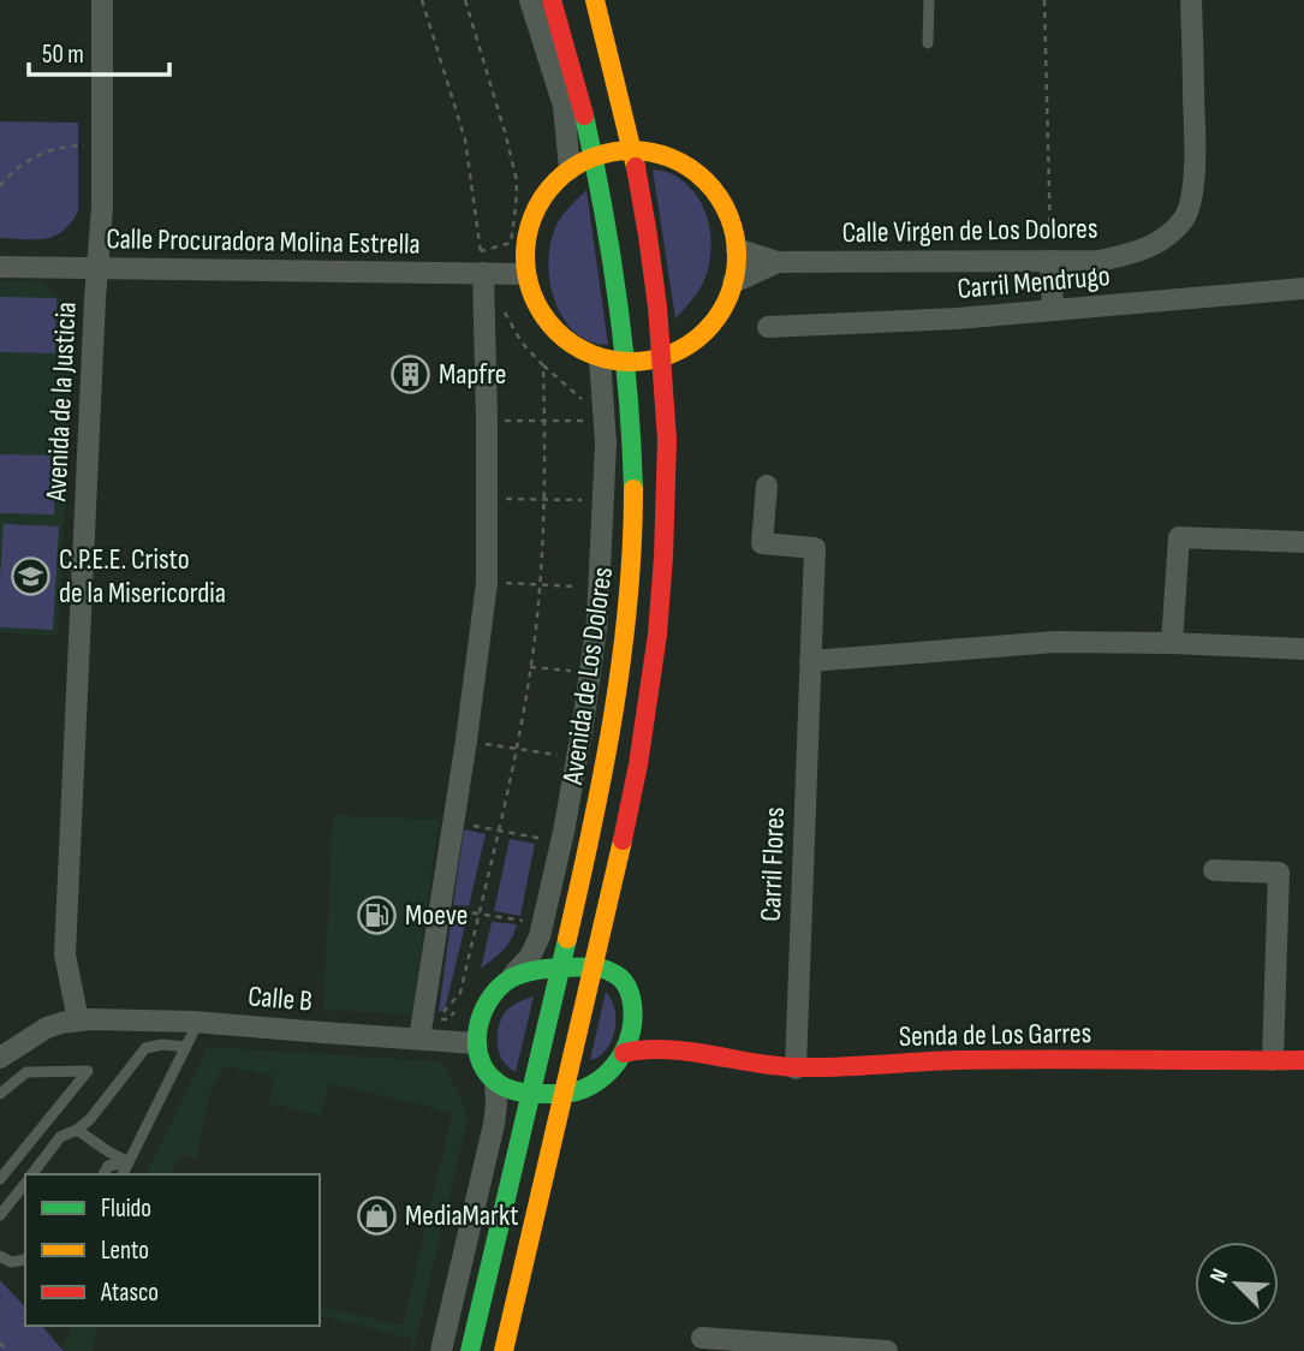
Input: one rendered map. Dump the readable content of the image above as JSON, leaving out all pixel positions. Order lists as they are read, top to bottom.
{
  "streets": {
    "main road": ["Avenida de Los Dolores", "Senda de Los Garres"],
    "street": [
      "Calle Virgen de Los Dolores",
      "Calle Procuradora Molina Estrella",
      "Carril Mendrugo",
      "Avenida de la Justicia",
      "Carril Flores",
      "Calle B"
    ]
  },
  "crossings": [
    ["Calle Procuradora Molina Estrella", "Avenida de la Justicia"],
    ["Avenida de la Justicia", "Calle B"],
    ["Carril Flores", "Senda de Los Garres"]
  ],
  "places": {
    "building": ["Mapfre"],
    "school or university": ["C.P.E.E. Cristo de la Misericordia"],
    "fuel station": ["Moeve"],
    "shop": ["MediaMarkt"]
  },
  "legend": ["Fluido", "Lento", "Atasco"],
  "scale_bar": "50 m",
  "north": "top left"
}
